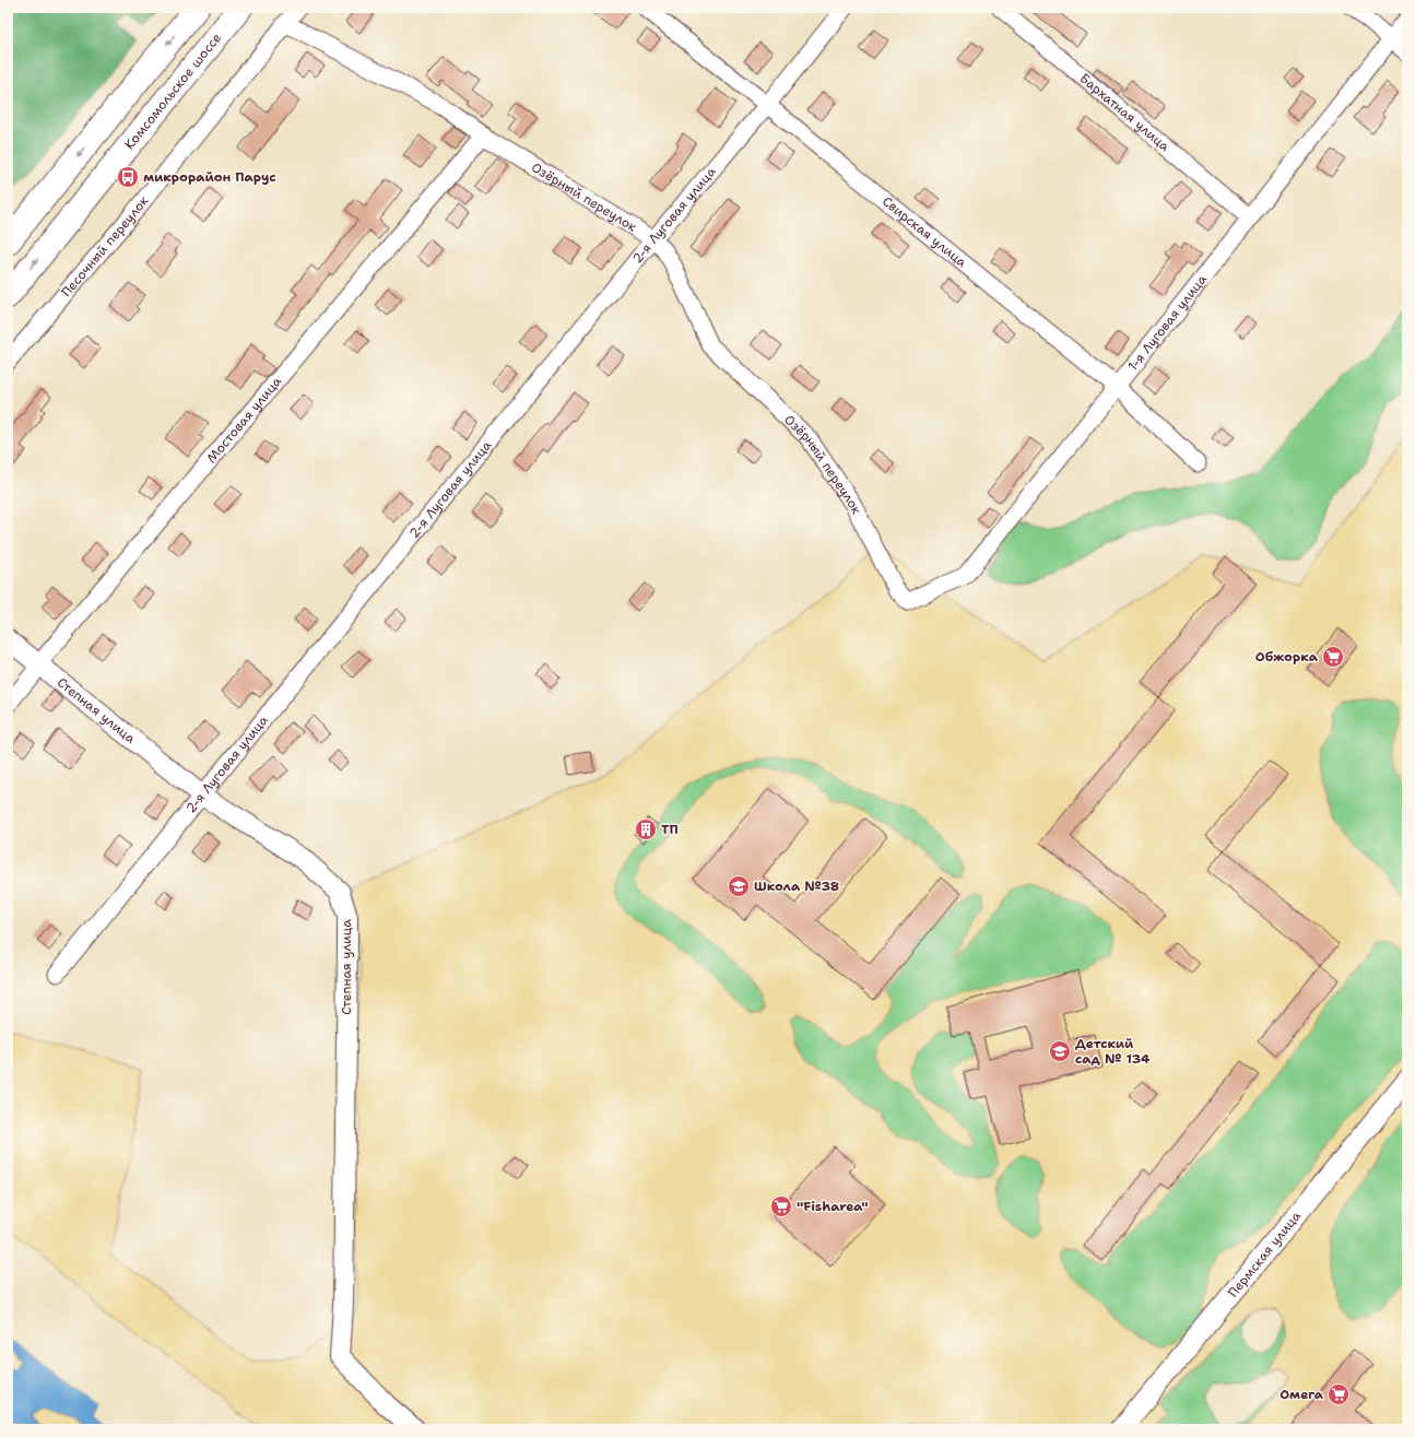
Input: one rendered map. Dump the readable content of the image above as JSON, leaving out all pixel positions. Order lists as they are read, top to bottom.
{
  "streets": {
    "main road": ["Комсомольское шоссе"],
    "street": [
      "Бархатная улица",
      "Озёрный переулок",
      "2-я Луговая улица",
      "Свирская улица",
      "Песочный переулок",
      "1-я Луговая улица",
      "Мостовая улица",
      "Степная улица",
      "Пермская улица"
    ]
  },
  "crossings": [
    ["Бархатная улица", "1-я Луговая улица"],
    ["Озёрный переулок", "2-я Луговая улица"],
    ["Озёрный переулок", "Песочный переулок"],
    ["Озёрный переулок", "1-я Луговая улица"],
    ["Озёрный переулок", "Мостовая улица"],
    ["2-я Луговая улица", "Свирская улица"],
    ["2-я Луговая улица", "Степная улица"],
    ["Свирская улица", "1-я Луговая улица"],
    ["Мостовая улица", "Степная улица"]
  ],
  "places": {
    "bus stop": ["микрорайон Парус"],
    "supermarket": ["Обжорка", "\"Fisharea\"", "Омега"],
    "building": ["ТП"],
    "school or university": ["Школа №38", "Детский сад № 134"]
  }
}
